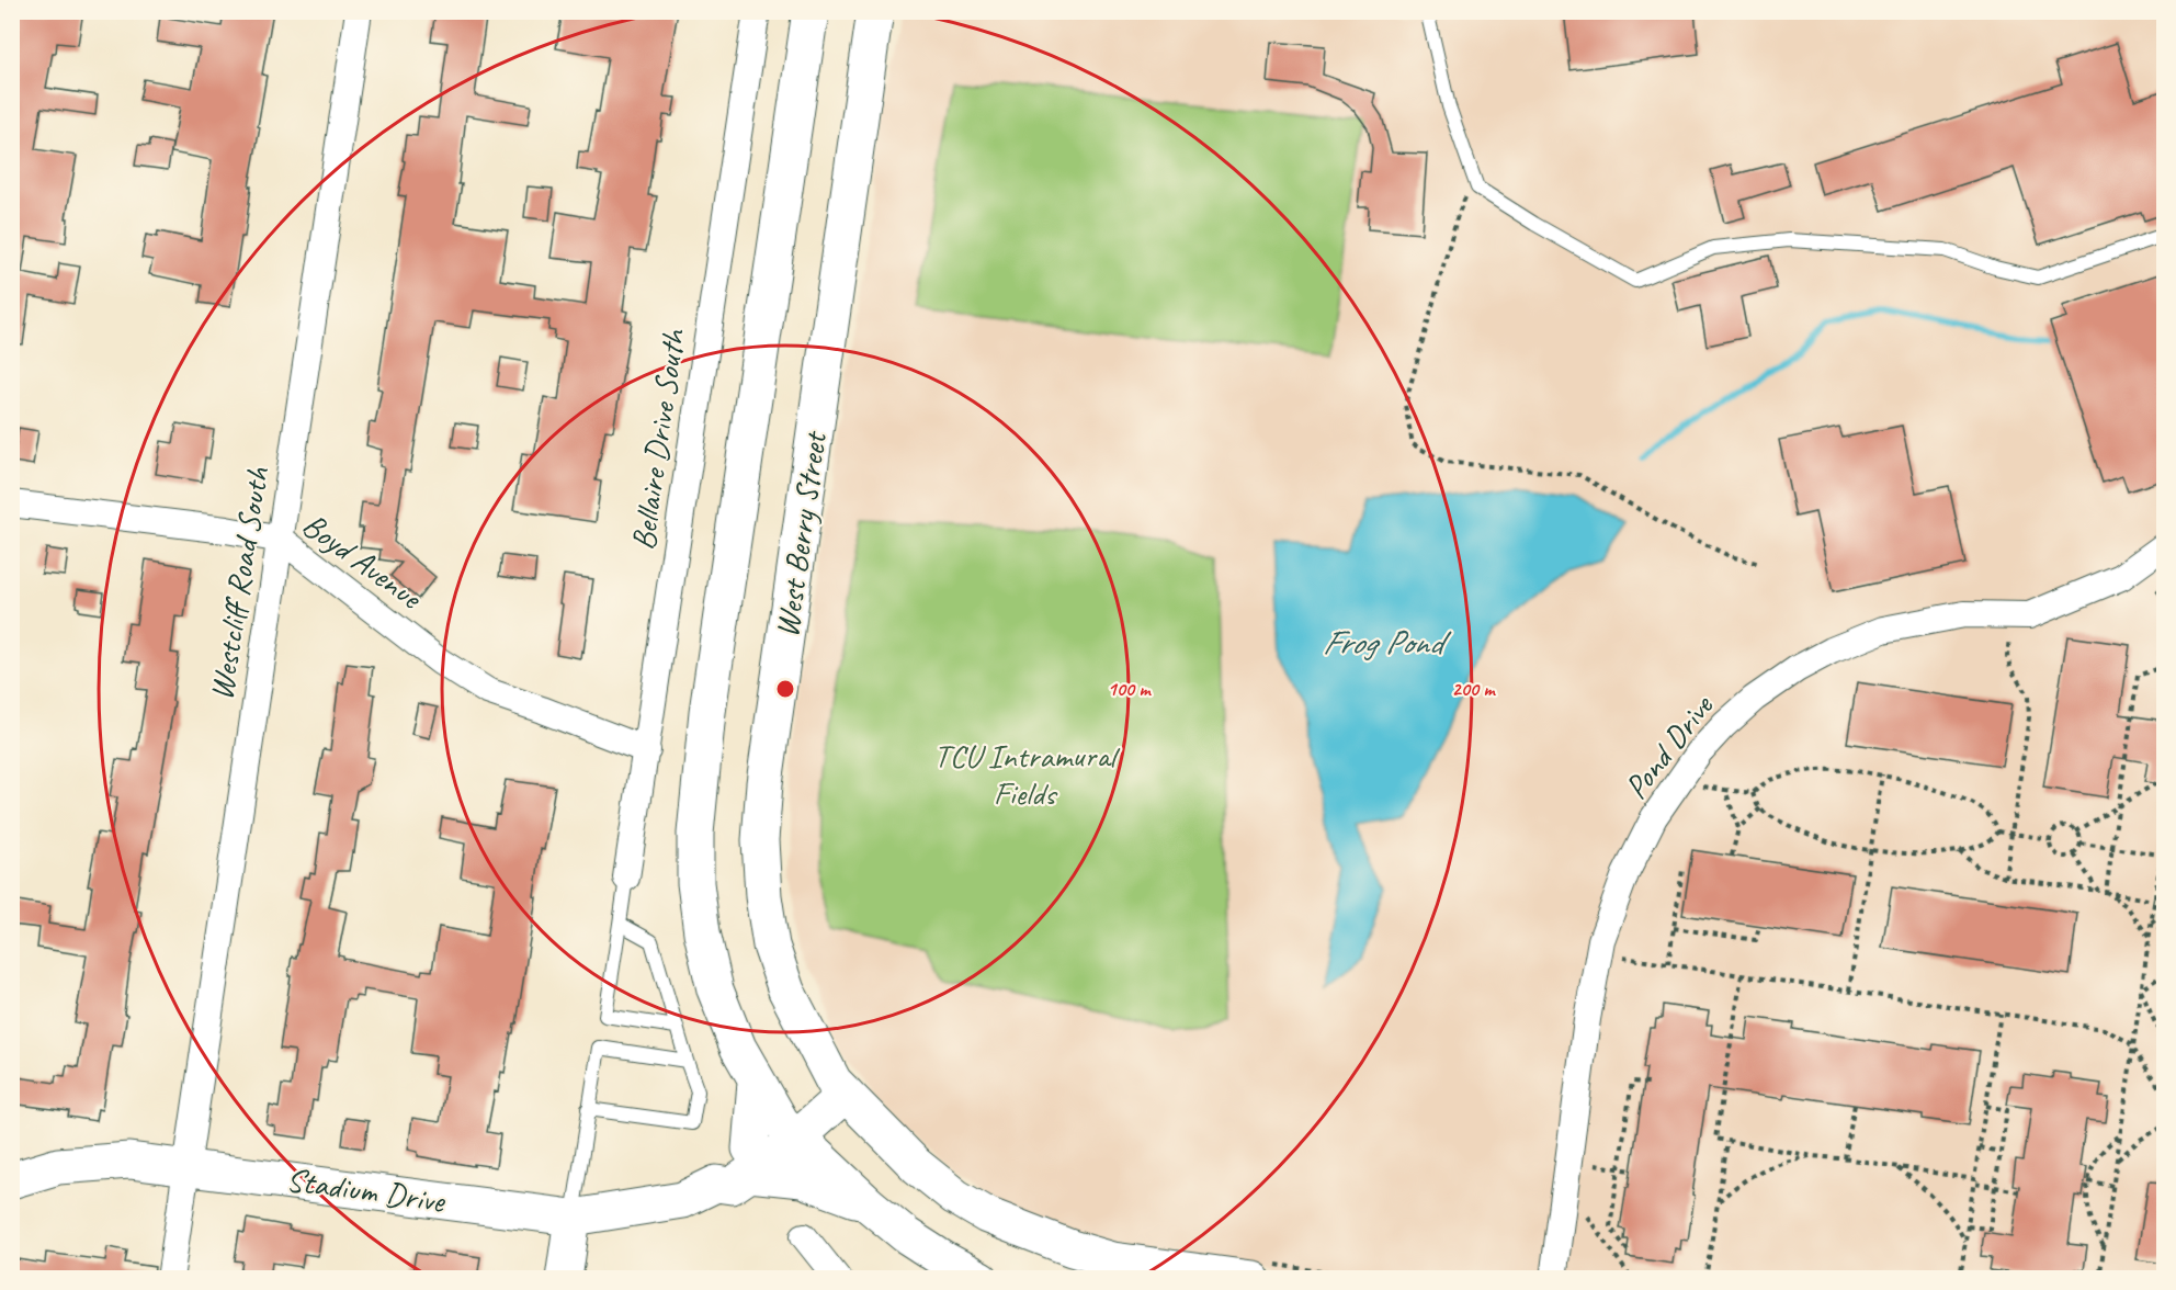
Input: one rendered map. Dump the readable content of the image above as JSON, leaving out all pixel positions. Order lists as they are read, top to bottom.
{
  "streets": {
    "main road": ["West Berry Street", "Stadium Drive"],
    "street": [
      "Bellaire Drive South",
      "Boyd Avenue",
      "Westcliff Road South",
      "Pond Drive"
    ]
  },
  "crossings": [
    ["Bellaire Drive South", "Boyd Avenue"],
    ["West Berry Street", "Stadium Drive"],
    ["Boyd Avenue", "Westcliff Road South"],
    ["Westcliff Road South", "Stadium Drive"]
  ],
  "water": ["Frog Pond"],
  "parks": ["TCU Intramural Fields"],
  "rings": ["100 m", "200 m"]
}
